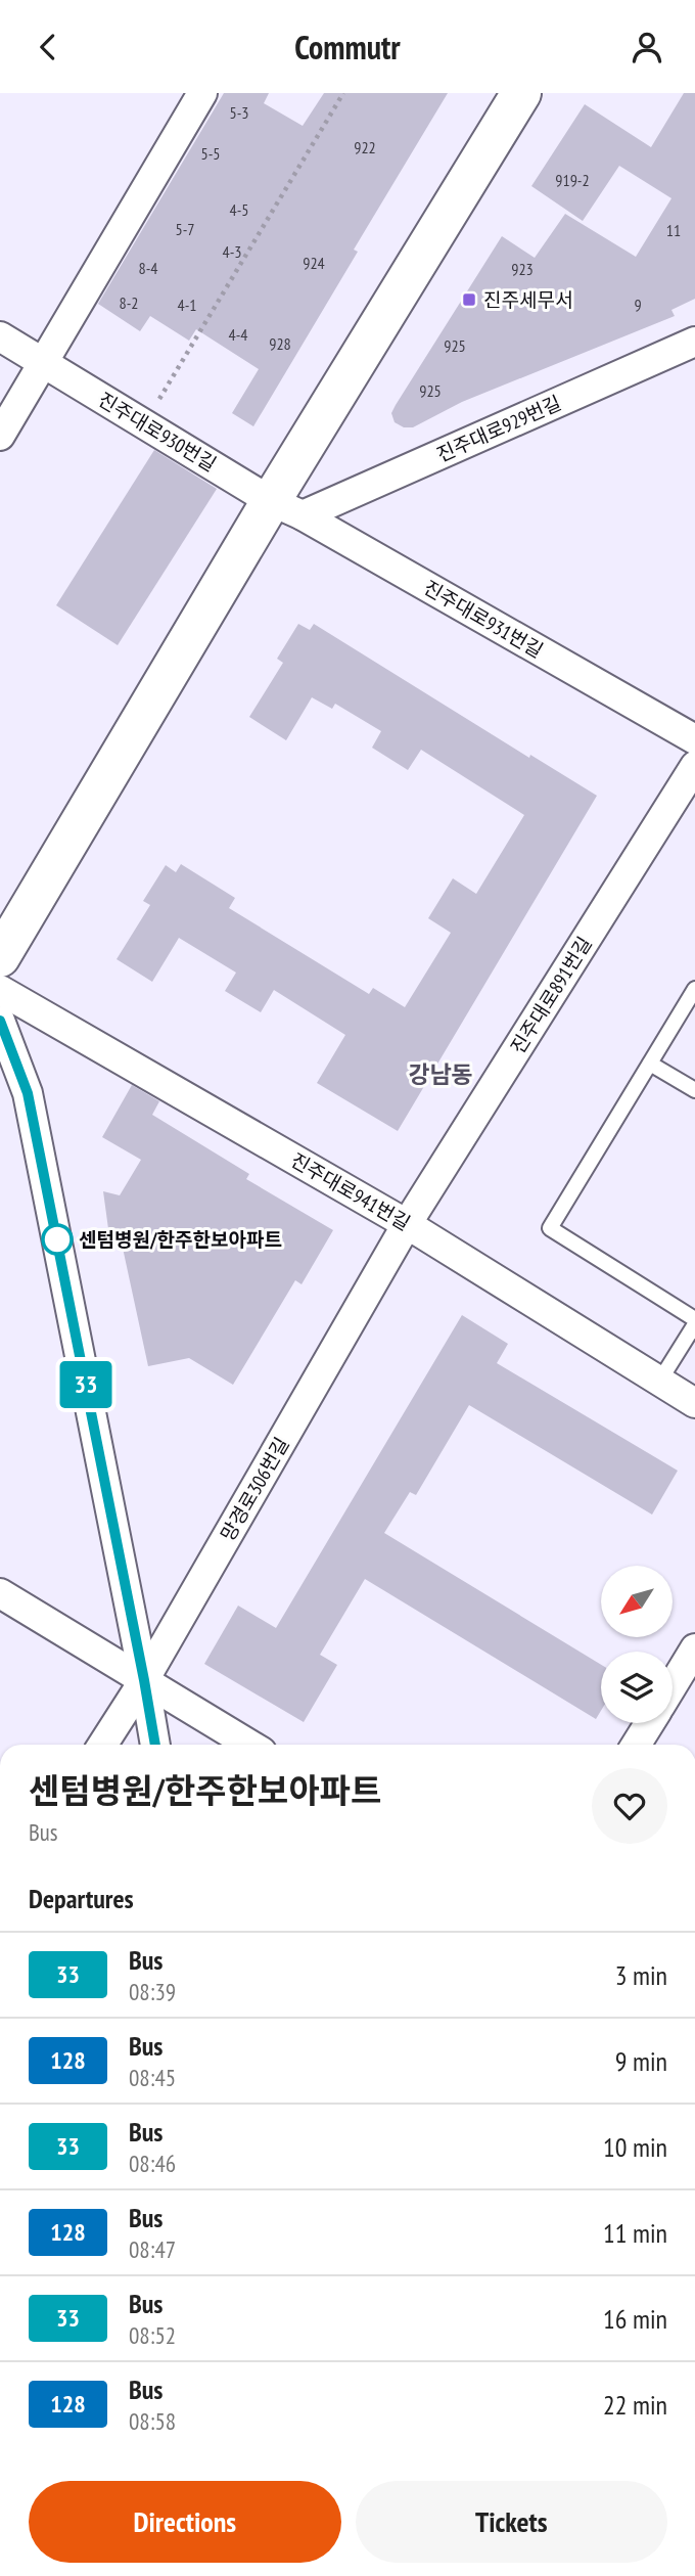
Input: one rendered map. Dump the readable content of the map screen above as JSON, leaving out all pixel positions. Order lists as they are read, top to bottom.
{
  "streets": {
    "street": [
      "진주대로929번길",
      "진주대로930번길",
      "진주대로931번길",
      "진주대로891번길",
      "진주대로941번길",
      "망경로306번길"
    ]
  },
  "crossings": [
    ["진주대로929번길", "진주대로930번길"],
    ["진주대로929번길", "진주대로931번길"],
    ["진주대로930번길", "진주대로931번길"],
    ["진주대로891번길", "진주대로941번길"],
    ["진주대로891번길", "망경로306번길"],
    ["진주대로941번길", "망경로306번길"]
  ],
  "districts": ["강남동"],
  "places": {
    "transit": ["진주세무서"],
    "other": ["센텀병원/한주한보아파트"]
  },
  "lines": ["bus line 33"],
  "house_numbers": [
    "5-3",
    "922",
    "5-5",
    "919-2",
    "4-5",
    "5-7",
    "11",
    "4-3",
    "924",
    "8-4",
    "923",
    "8-2",
    "4-1",
    "9",
    "4-4",
    "928",
    "925",
    "925"
  ],
  "north": "bottom left",
  "page": {
    "header": "Commutr",
    "on_map": "33",
    "heading": [
      ["센텀병원/한주한보아파트", "Bus"],
      "Departures"
    ],
    "list": [
      {
        "mark": "33",
        "name": "Bus",
        "note": "08:39",
        "value": "3 min"
      },
      {
        "mark": "128",
        "name": "Bus",
        "note": "08:45",
        "value": "9 min"
      },
      {
        "mark": "33",
        "name": "Bus",
        "note": "08:46",
        "value": "10 min"
      },
      {
        "mark": "128",
        "name": "Bus",
        "note": "08:47",
        "value": "11 min"
      },
      {
        "mark": "33",
        "name": "Bus",
        "note": "08:52",
        "value": "16 min"
      },
      {
        "mark": "128",
        "name": "Bus",
        "note": "08:58",
        "value": "22 min"
      }
    ],
    "buttons": ["Directions", "Tickets"]
  }
}
